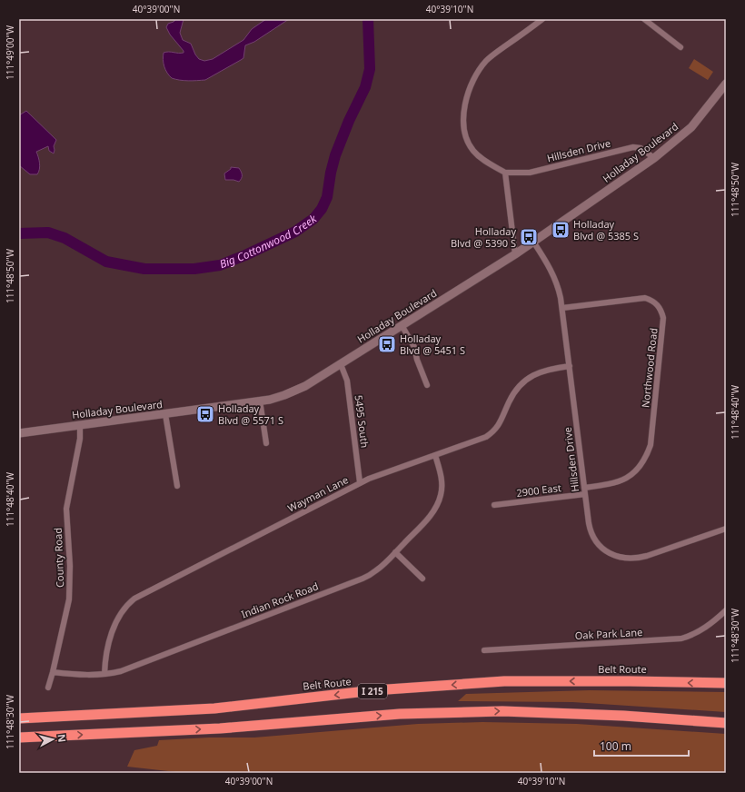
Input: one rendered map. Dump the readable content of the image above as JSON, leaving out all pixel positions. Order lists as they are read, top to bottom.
{
  "streets": {
    "highway": ["Belt Route", "I 215"],
    "main road": ["Holladay Boulevard"],
    "street": [
      "Hillsden Drive",
      "Northwood Road",
      "5495 South",
      "2900 East",
      "Wayman Lane",
      "County Road",
      "Indian Rock Road",
      "Oak Park Lane"
    ]
  },
  "crossings": [
    ["Hillsden Drive", "Holladay Boulevard"],
    ["Hillsden Drive", "Northwood Road"],
    ["Hillsden Drive", "2900 East"],
    ["Hillsden Drive", "Wayman Lane"],
    ["Holladay Boulevard", "5495 South"],
    ["Holladay Boulevard", "County Road"],
    ["Northwood Road", "2900 East"],
    ["5495 South", "Wayman Lane"],
    ["Wayman Lane", "Indian Rock Road"],
    ["County Road", "Indian Rock Road"]
  ],
  "water": ["Big Cottonwood Creek"],
  "places": {
    "bus stop": [
      "Holladay Blvd @ 5385 S",
      "Holladay Blvd @ 5390 S",
      "Holladay Blvd @ 5451 S",
      "Holladay Blvd @ 5571 S"
    ]
  },
  "scale_bar": "100 m",
  "north": "right",
  "coordinates": [
    "40°39'00\"N",
    "40°39'10\"N",
    "111°49'00\"W",
    "111°48'50\"W",
    "111°48'40\"W",
    "111°48'30\"W"
  ]
}
